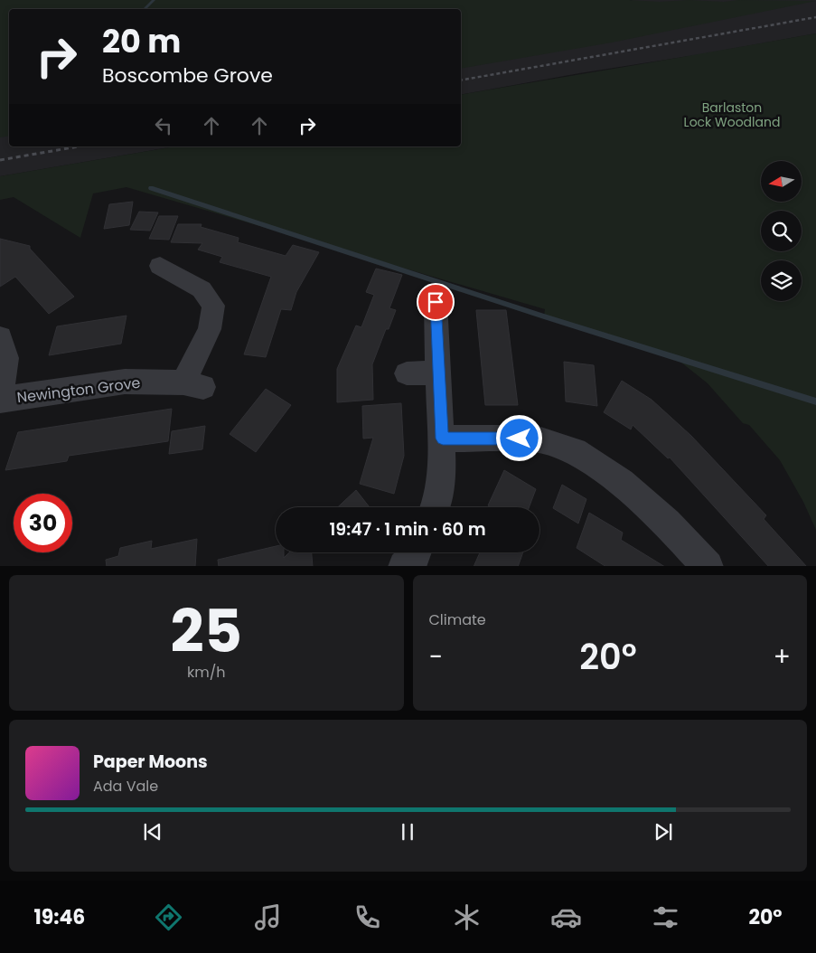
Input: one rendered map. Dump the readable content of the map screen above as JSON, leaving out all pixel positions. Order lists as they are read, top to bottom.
{
  "streets": {
    "street": ["Newington Grove"]
  },
  "parks": ["Barlaston Lock Woodland"],
  "north": "left",
  "page": {
    "turn": ["20 m", "Boscombe Grove"],
    "limit": "30",
    "trip": "19:47 · 1 min · 60 m",
    "tile": [
      ["25", "km/h"],
      "Climate"
    ],
    "heat": ["−", "20°", "+"],
    "song": ["Paper Moons", "Ada Vale"],
    "tabs": ["19:46", "20°"]
  }
}
